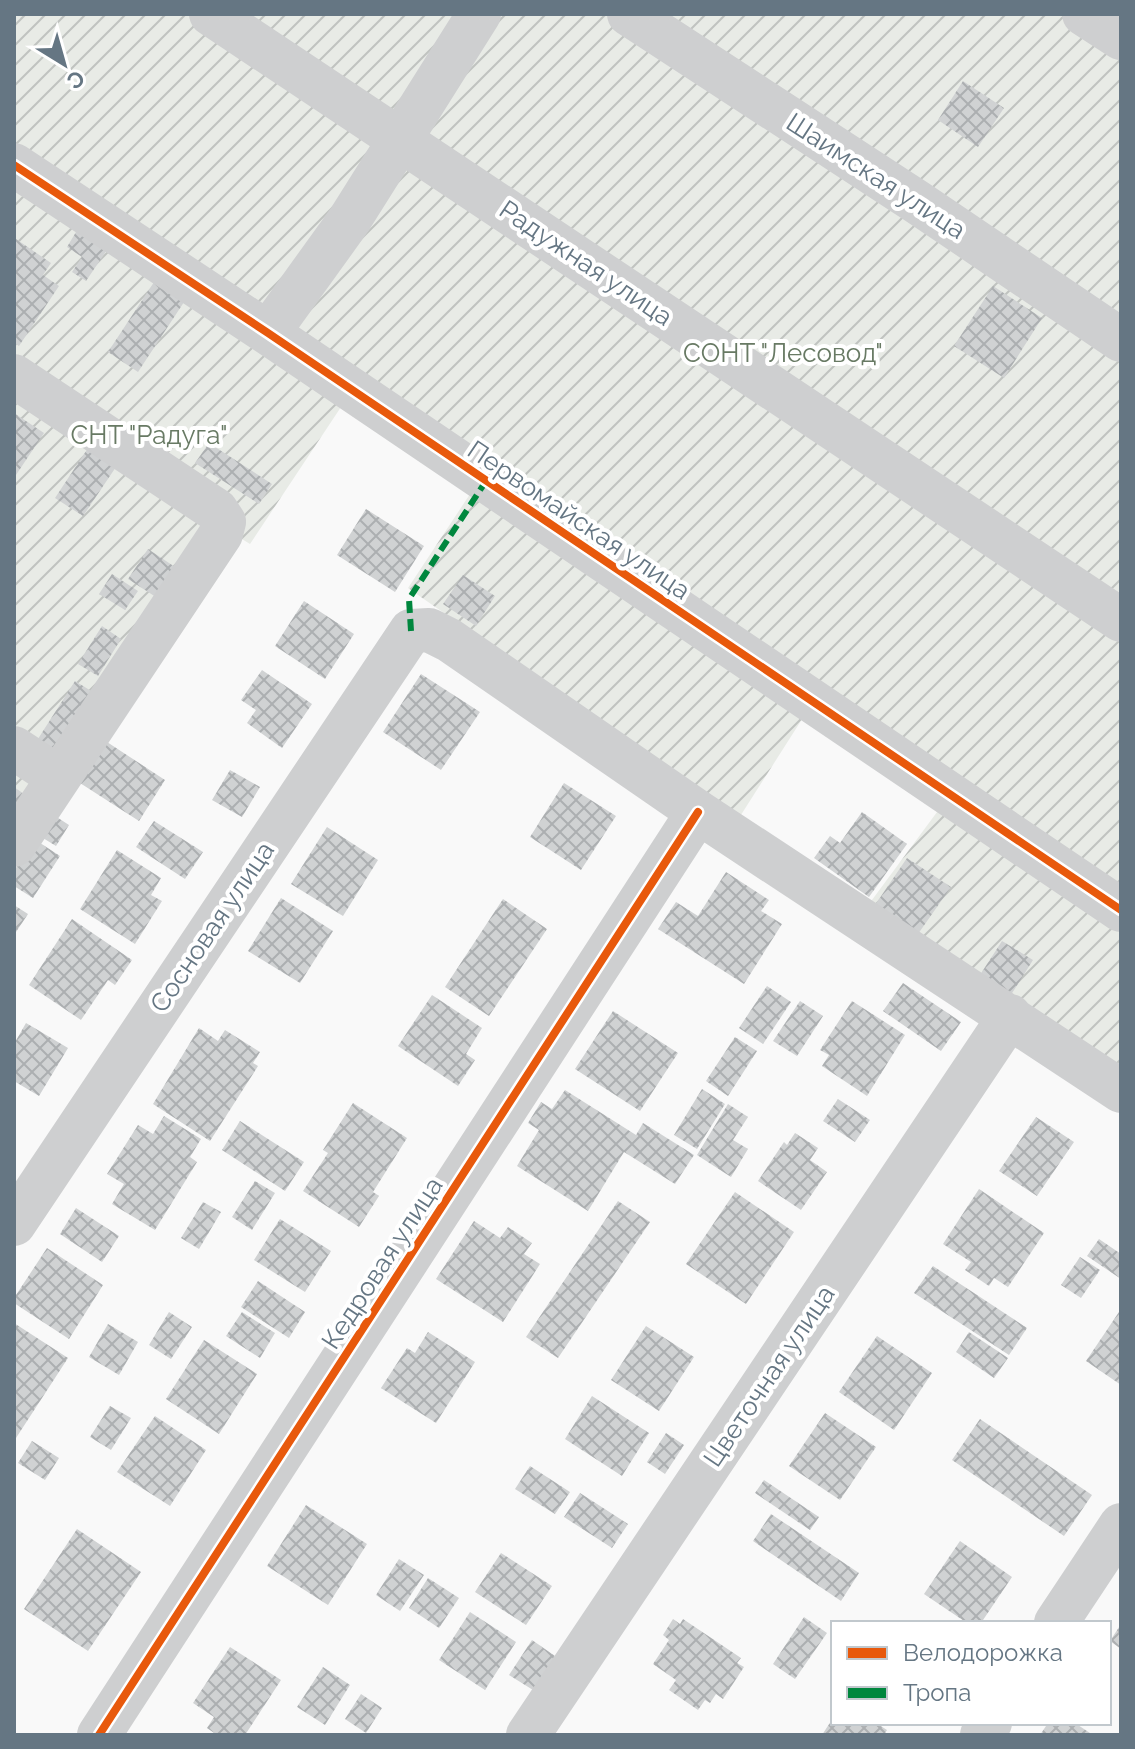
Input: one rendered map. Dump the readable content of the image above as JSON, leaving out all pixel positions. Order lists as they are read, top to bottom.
{
  "streets": {
    "street": [
      "Шаимская улица",
      "Радужная улица",
      "Первомайская улица",
      "Сосновая улица",
      "Кедровая улица",
      "Цветочная улица"
    ]
  },
  "crossings": [
    ["Сосновая улица", "Кедровая улица"]
  ],
  "parks": ["СОНТ \"Лесовод\"", "СНТ \"Радуга\""],
  "legend": ["Велодорожка", "Тропа"],
  "north": "bottom right"
}
